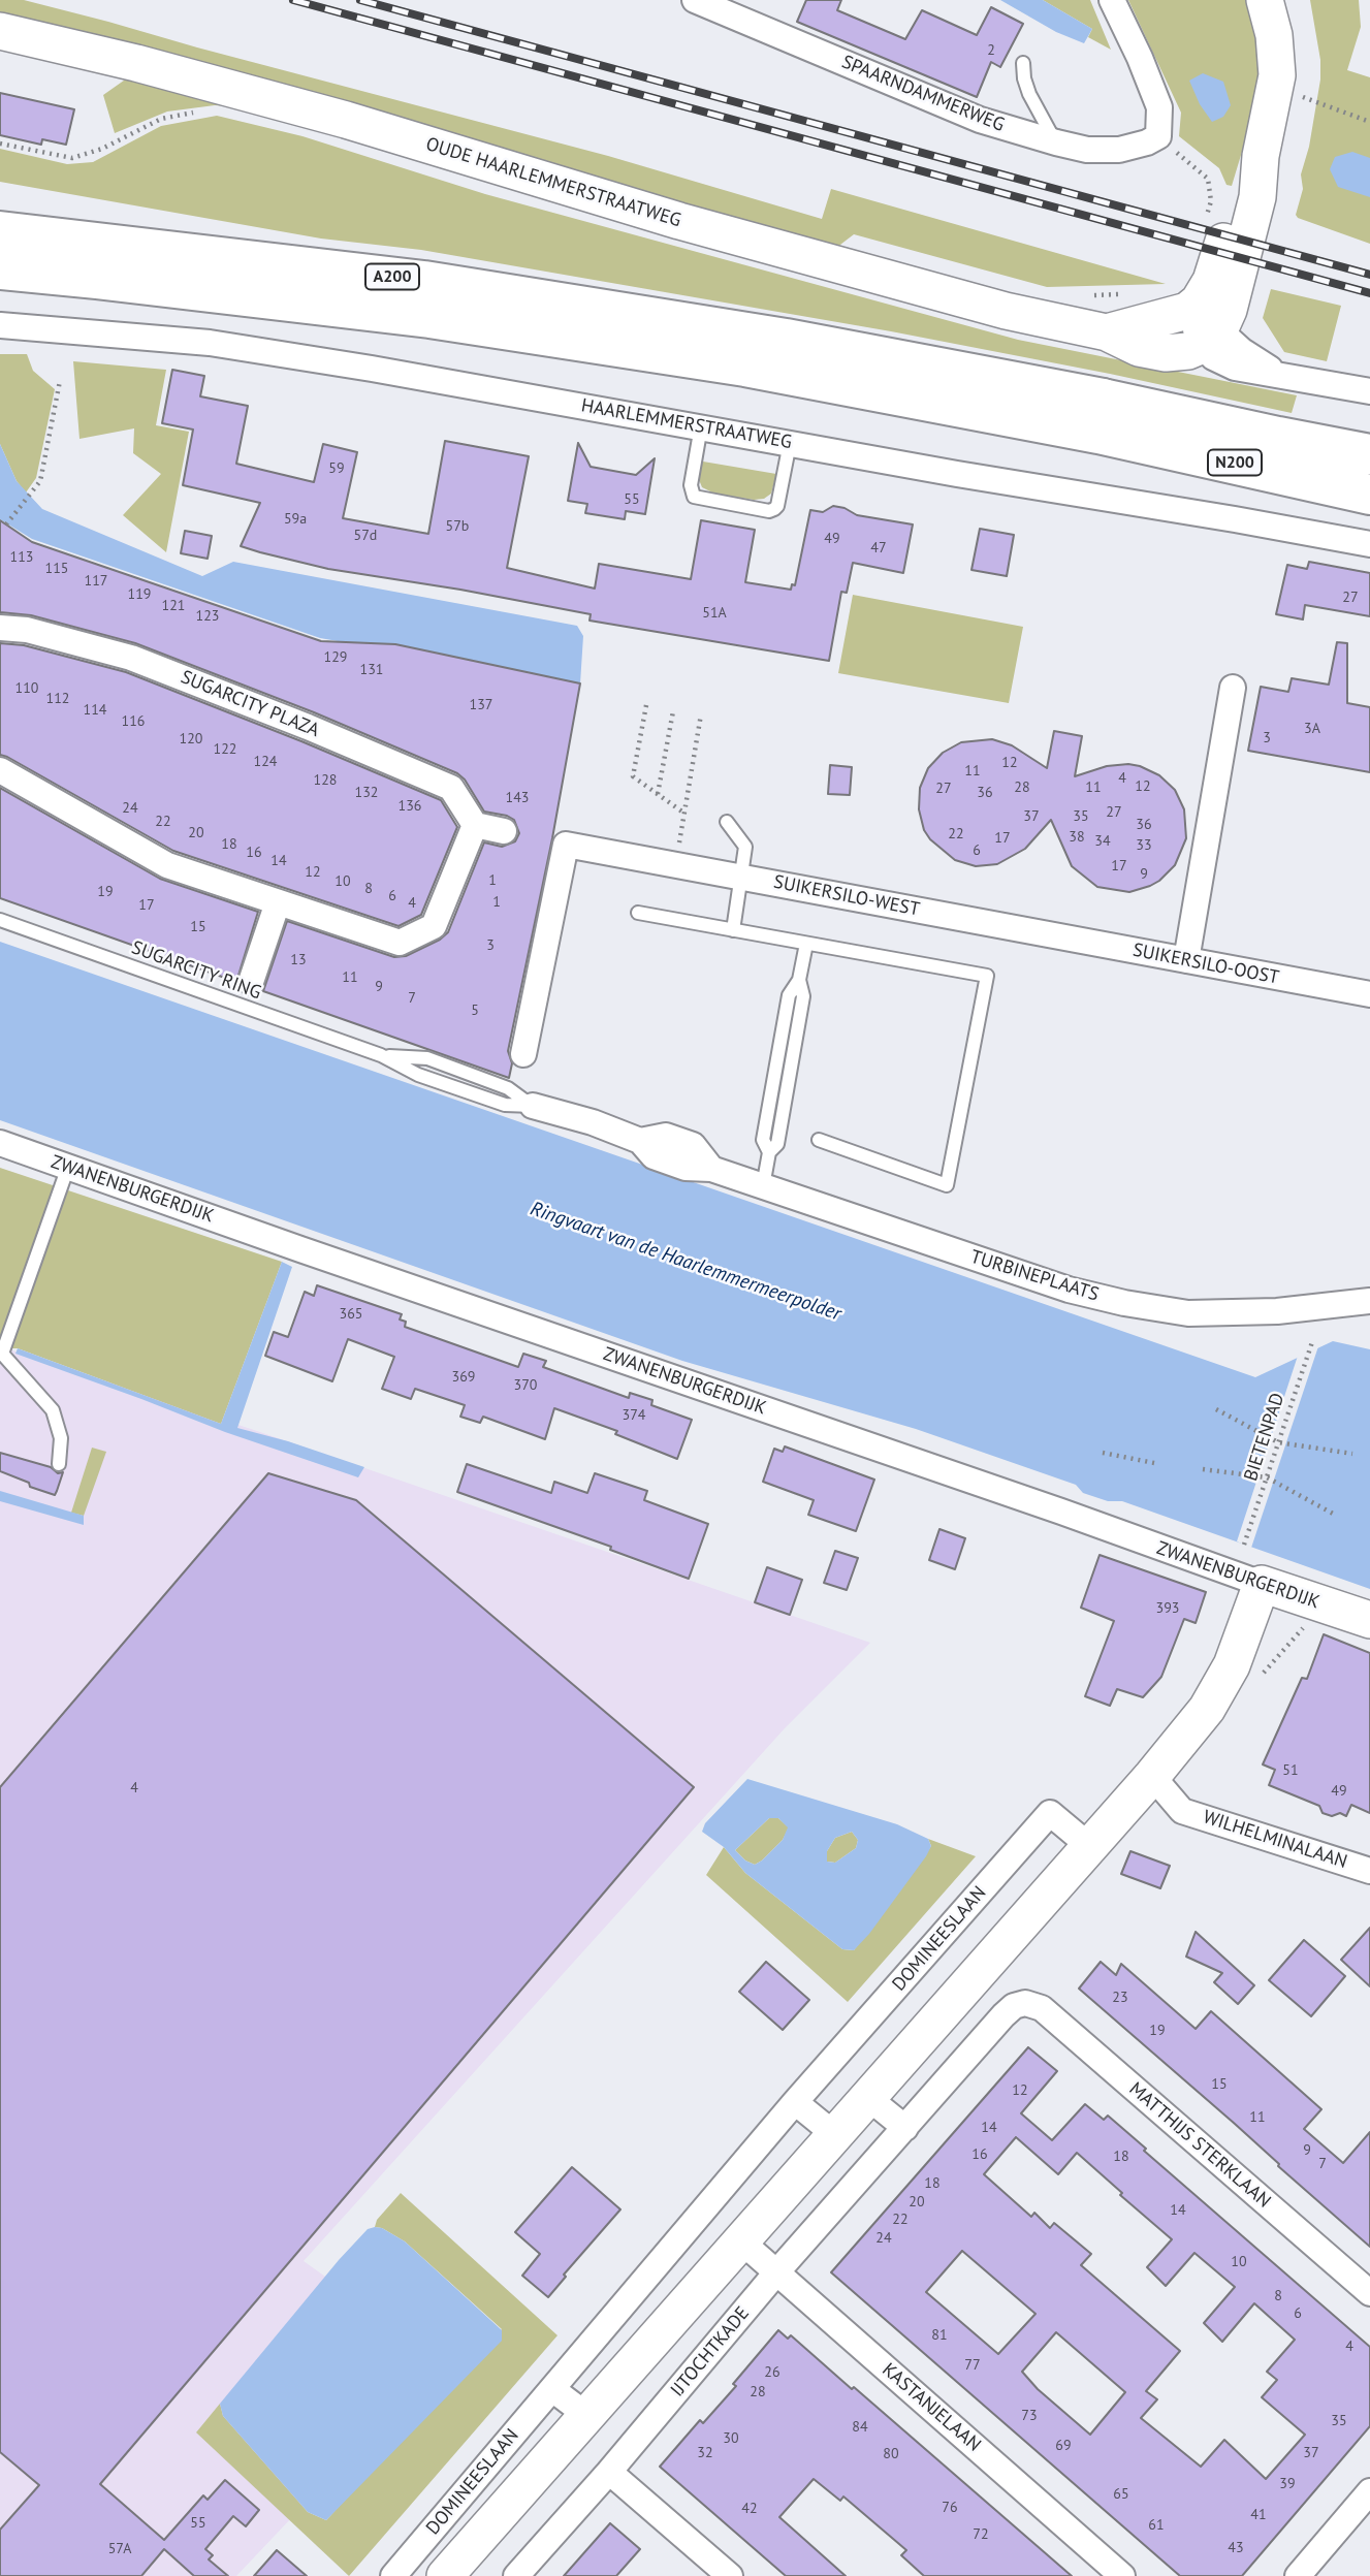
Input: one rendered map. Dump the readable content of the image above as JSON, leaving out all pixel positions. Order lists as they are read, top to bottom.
{
  "streets": {
    "main road": ["A200", "N200"],
    "street": [
      "SPAARNDAMMERWEG",
      "OUDE HAARLEMMERSTRAATWEG",
      "HAARLEMMERSTRAATWEG",
      "SUGARCITY PLAZA",
      "SUIKERSILO-WEST",
      "SUIKERSILO-OOST",
      "ZWANENBURGERDIJK",
      "TURBINEPLAATS",
      "WILHELMINALAAN",
      "DOMINEESLAAN",
      "MATTHIJS STERKLAAN",
      "IJTOCHTKADE",
      "KASTANJELAAN"
    ],
    "lane": ["SUGARCITY RING"],
    "path": ["BIETENPAD"]
  },
  "crossings": [
    ["A200", "N200"],
    ["SUIKERSILO-WEST", "SUIKERSILO-OOST"],
    ["SUGARCITY RING", "TURBINEPLAATS"],
    ["MATTHIJS STERKLAAN", "IJTOCHTKADE"],
    ["IJTOCHTKADE", "KASTANJELAAN"]
  ],
  "water": ["Ringvaart van de Haarlemmermeerpolder"],
  "house_numbers": [
    "2",
    "59",
    "55",
    "59a",
    "57b",
    "57d",
    "49",
    "47",
    "113",
    "115",
    "117",
    "119",
    "27",
    "121",
    "51A",
    "123",
    "129",
    "131",
    "110",
    "112",
    "137",
    "114",
    "116",
    "3A",
    "3",
    "120",
    "122",
    "124",
    "12",
    "11",
    "4",
    "128",
    "12",
    "28",
    "11",
    "27",
    "132",
    "36",
    "143",
    "136",
    "24",
    "27",
    "37",
    "35",
    "22",
    "36",
    "20",
    "22",
    "38",
    "17",
    "34",
    "18",
    "33",
    "6",
    "16",
    "14",
    "17",
    "12",
    "9",
    "1",
    "10",
    "8",
    "19",
    "6",
    "1",
    "4",
    "17",
    "15",
    "3",
    "13",
    "11",
    "9",
    "7",
    "5",
    "365",
    "369",
    "370",
    "374",
    "393",
    "51",
    "4",
    "49",
    "23",
    "19",
    "15",
    "12",
    "11",
    "14",
    "9",
    "16",
    "18",
    "7",
    "18",
    "20",
    "14",
    "22",
    "24",
    "10",
    "8",
    "6",
    "81",
    "4",
    "77",
    "26",
    "28",
    "73",
    "35",
    "84",
    "30",
    "69",
    "32",
    "37",
    "80",
    "39",
    "65",
    "76",
    "42",
    "41",
    "55",
    "61",
    "72",
    "43",
    "57A"
  ]
}
